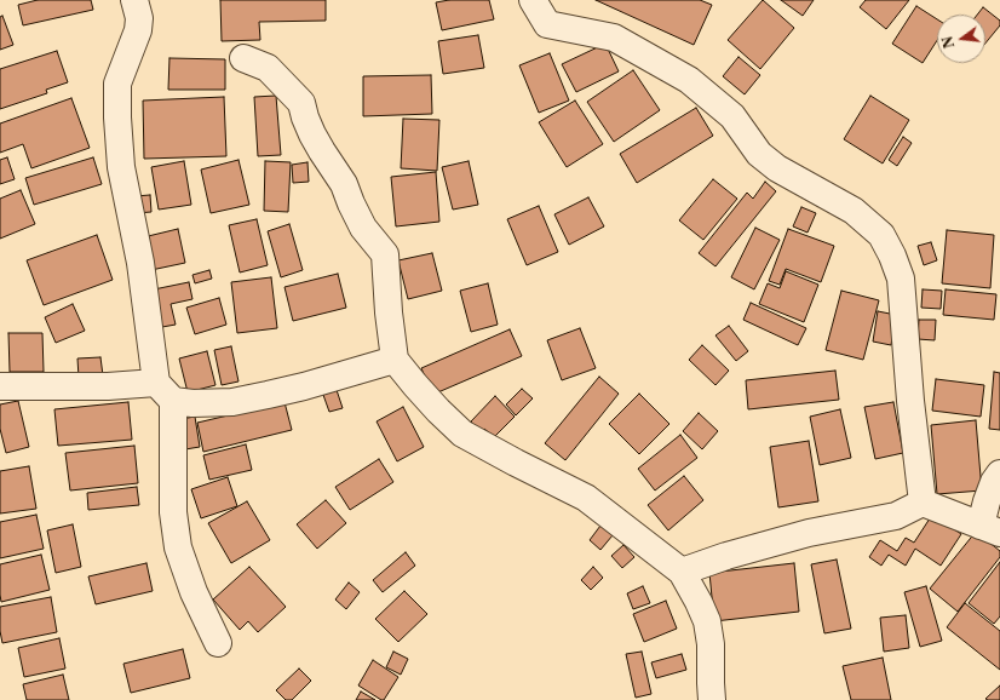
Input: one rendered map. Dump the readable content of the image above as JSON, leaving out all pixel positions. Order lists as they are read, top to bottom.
{
  "north": "left"
}
